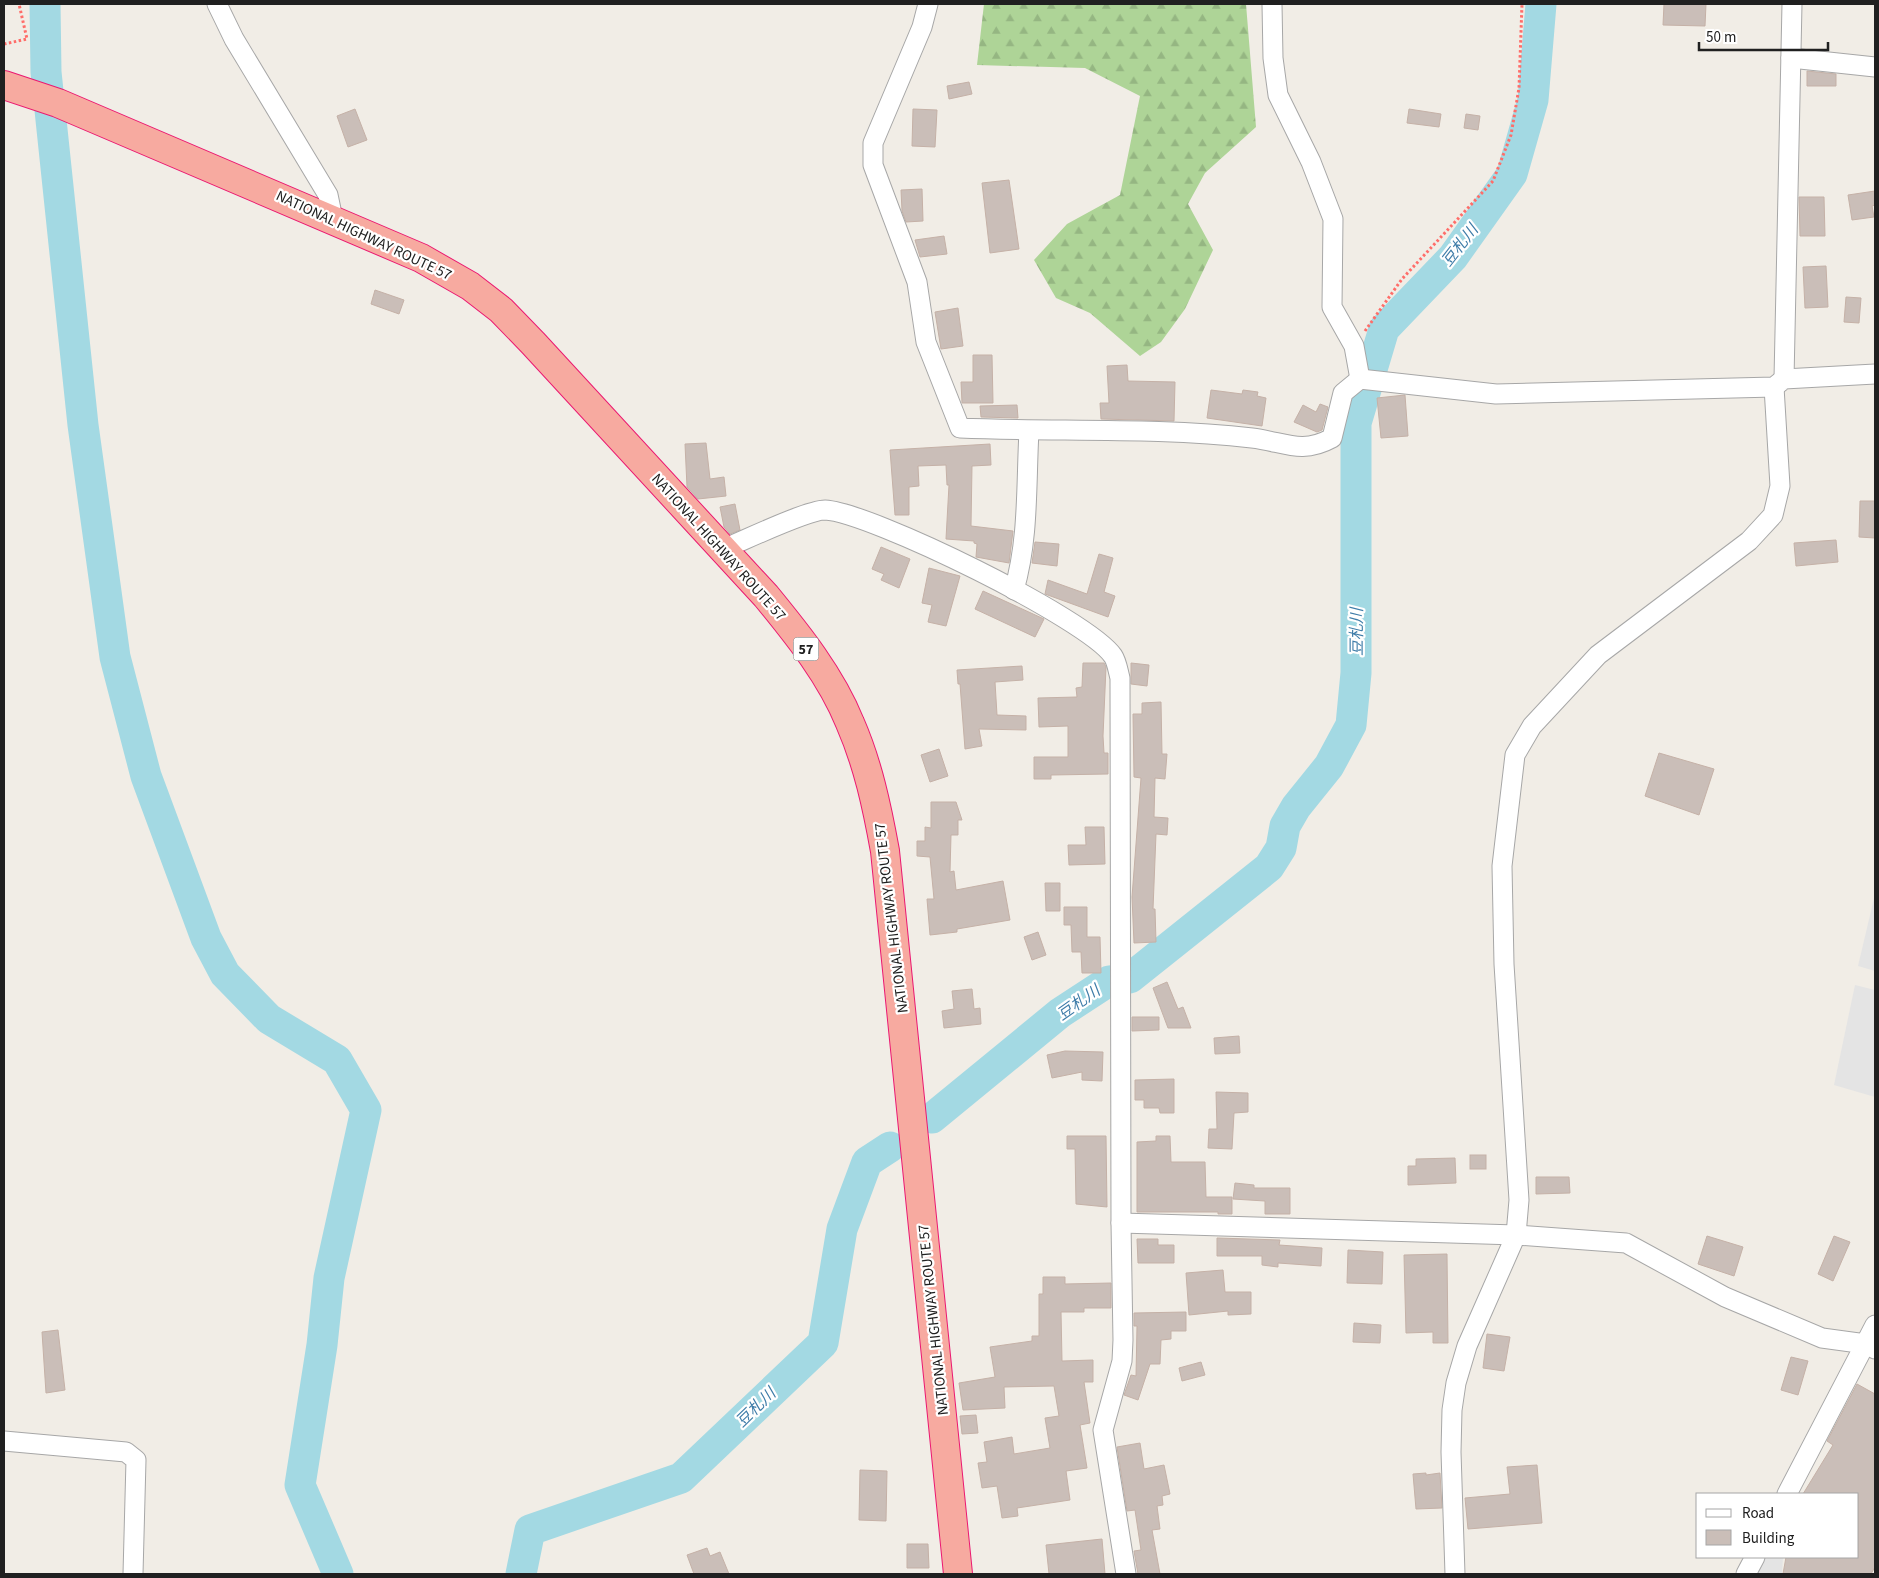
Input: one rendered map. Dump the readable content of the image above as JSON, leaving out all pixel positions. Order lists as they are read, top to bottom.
{
  "streets": {
    "highway": ["NATIONAL HIGHWAY ROUTE 57", "57"]
  },
  "water": ["豆札川"],
  "legend": ["Road", "Building"],
  "scale_bar": "50 m"
}
